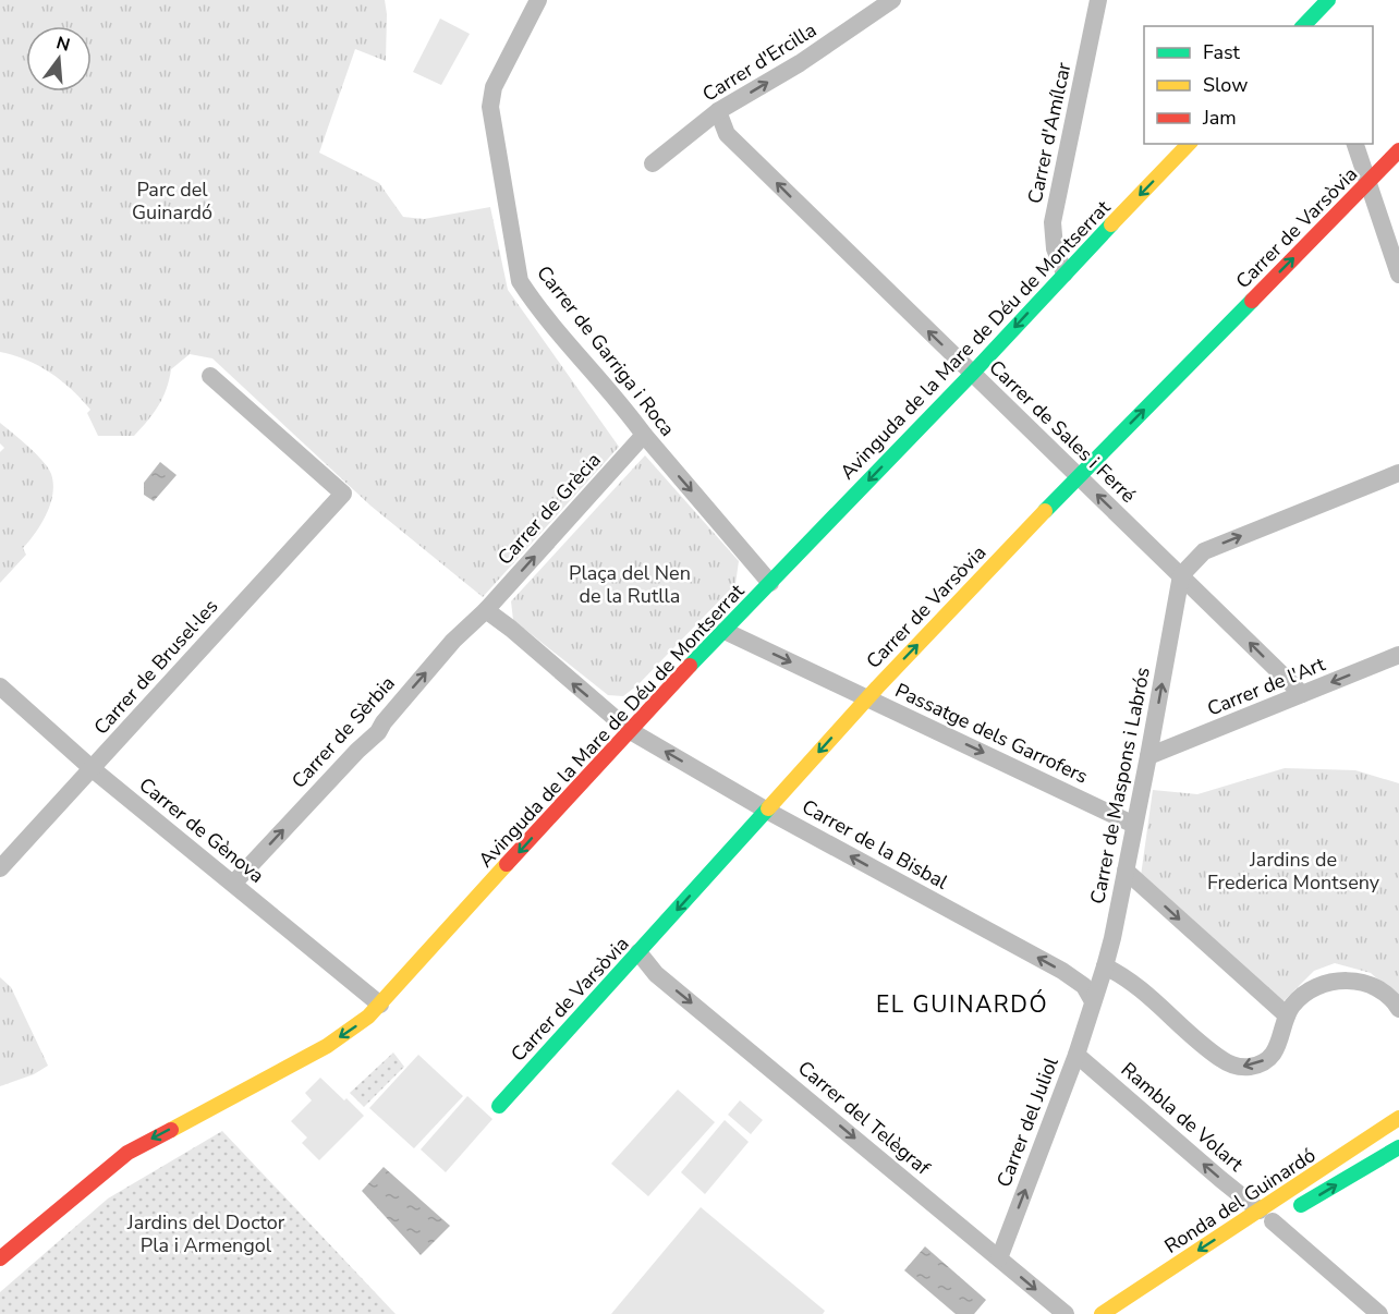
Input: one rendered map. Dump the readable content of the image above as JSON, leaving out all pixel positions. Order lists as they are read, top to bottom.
{
  "streets": {
    "street": [
      "Carrer d'Ercilla",
      "Carrer d'Amílcar",
      "Carrer de Varsòvia",
      "Avinguda de la Mare de Déu de Montserrat",
      "Carrer de Garriga i Roca",
      "Carrer de Sales i Ferré",
      "Carrer de Grècia",
      "Carrer de Brusel·les",
      "Carrer de l'Art",
      "Carrer de Sèrbia",
      "Passatge dels Garrofers",
      "Carrer de Maspons i Labrós",
      "Carrer de Gènova",
      "Carrer de la Bisbal",
      "Rambla de Volart",
      "Carrer del Telègraf",
      "Carrer del Juliol",
      "Ronda del Guinardó"
    ]
  },
  "crossings": [
    ["Carrer d'Ercilla", "Carrer de Sales i Ferré"],
    ["Carrer d'Amílcar", "Avinguda de la Mare de Déu de Montserrat"],
    ["Carrer de Varsòvia", "Carrer de Sales i Ferré"],
    ["Carrer de Varsòvia", "Passatge dels Garrofers"],
    ["Carrer de Varsòvia", "Carrer de la Bisbal"],
    ["Carrer de Varsòvia", "Carrer del Telègraf"],
    ["Avinguda de la Mare de Déu de Montserrat", "Carrer de Garriga i Roca"],
    ["Avinguda de la Mare de Déu de Montserrat", "Carrer de Sales i Ferré"],
    ["Avinguda de la Mare de Déu de Montserrat", "Passatge dels Garrofers"],
    ["Avinguda de la Mare de Déu de Montserrat", "Carrer de Gènova"],
    ["Avinguda de la Mare de Déu de Montserrat", "Carrer de la Bisbal"],
    ["Carrer de Garriga i Roca", "Carrer de Grècia"],
    ["Carrer de Sales i Ferré", "Carrer de l'Art"],
    ["Carrer de Sales i Ferré", "Carrer de Maspons i Labrós"],
    ["Carrer de Grècia", "Carrer de Sèrbia"],
    ["Carrer de Grècia", "Carrer de la Bisbal"],
    ["Carrer de Brusel·les", "Carrer de Gènova"],
    ["Carrer de l'Art", "Carrer de Maspons i Labrós"],
    ["Carrer de Sèrbia", "Carrer de Gènova"],
    ["Carrer de Sèrbia", "Carrer de la Bisbal"],
    ["Passatge dels Garrofers", "Carrer de Maspons i Labrós"],
    ["Carrer de Maspons i Labrós", "Carrer de la Bisbal"],
    ["Carrer de Maspons i Labrós", "Carrer del Juliol"],
    ["Carrer de la Bisbal", "Carrer del Juliol"],
    ["Rambla de Volart", "Carrer del Juliol"],
    ["Rambla de Volart", "Ronda del Guinardó"],
    ["Carrer del Telègraf", "Carrer del Juliol"]
  ],
  "one_way": [
    "Carrer d'Ercilla",
    "Avinguda de la Mare de Déu de Montserrat",
    "Carrer de Sales i Ferré",
    "Carrer de Grècia",
    "Carrer de l'Art",
    "Carrer de Sèrbia",
    "Passatge dels Garrofers",
    "Carrer de Maspons i Labrós",
    "Carrer de la Bisbal",
    "Rambla de Volart",
    "Carrer del Telègraf",
    "Carrer del Juliol"
  ],
  "districts": ["EL GUINARDÓ"],
  "parks": [
    "Parc del Guinardó",
    "Plaça del Nen de la Rutlla",
    "Jardins de Frederica Montseny",
    "Jardins del Doctor Pla i Armengol"
  ],
  "legend": ["Fast", "Slow", "Jam"],
  "north": "top"
}
